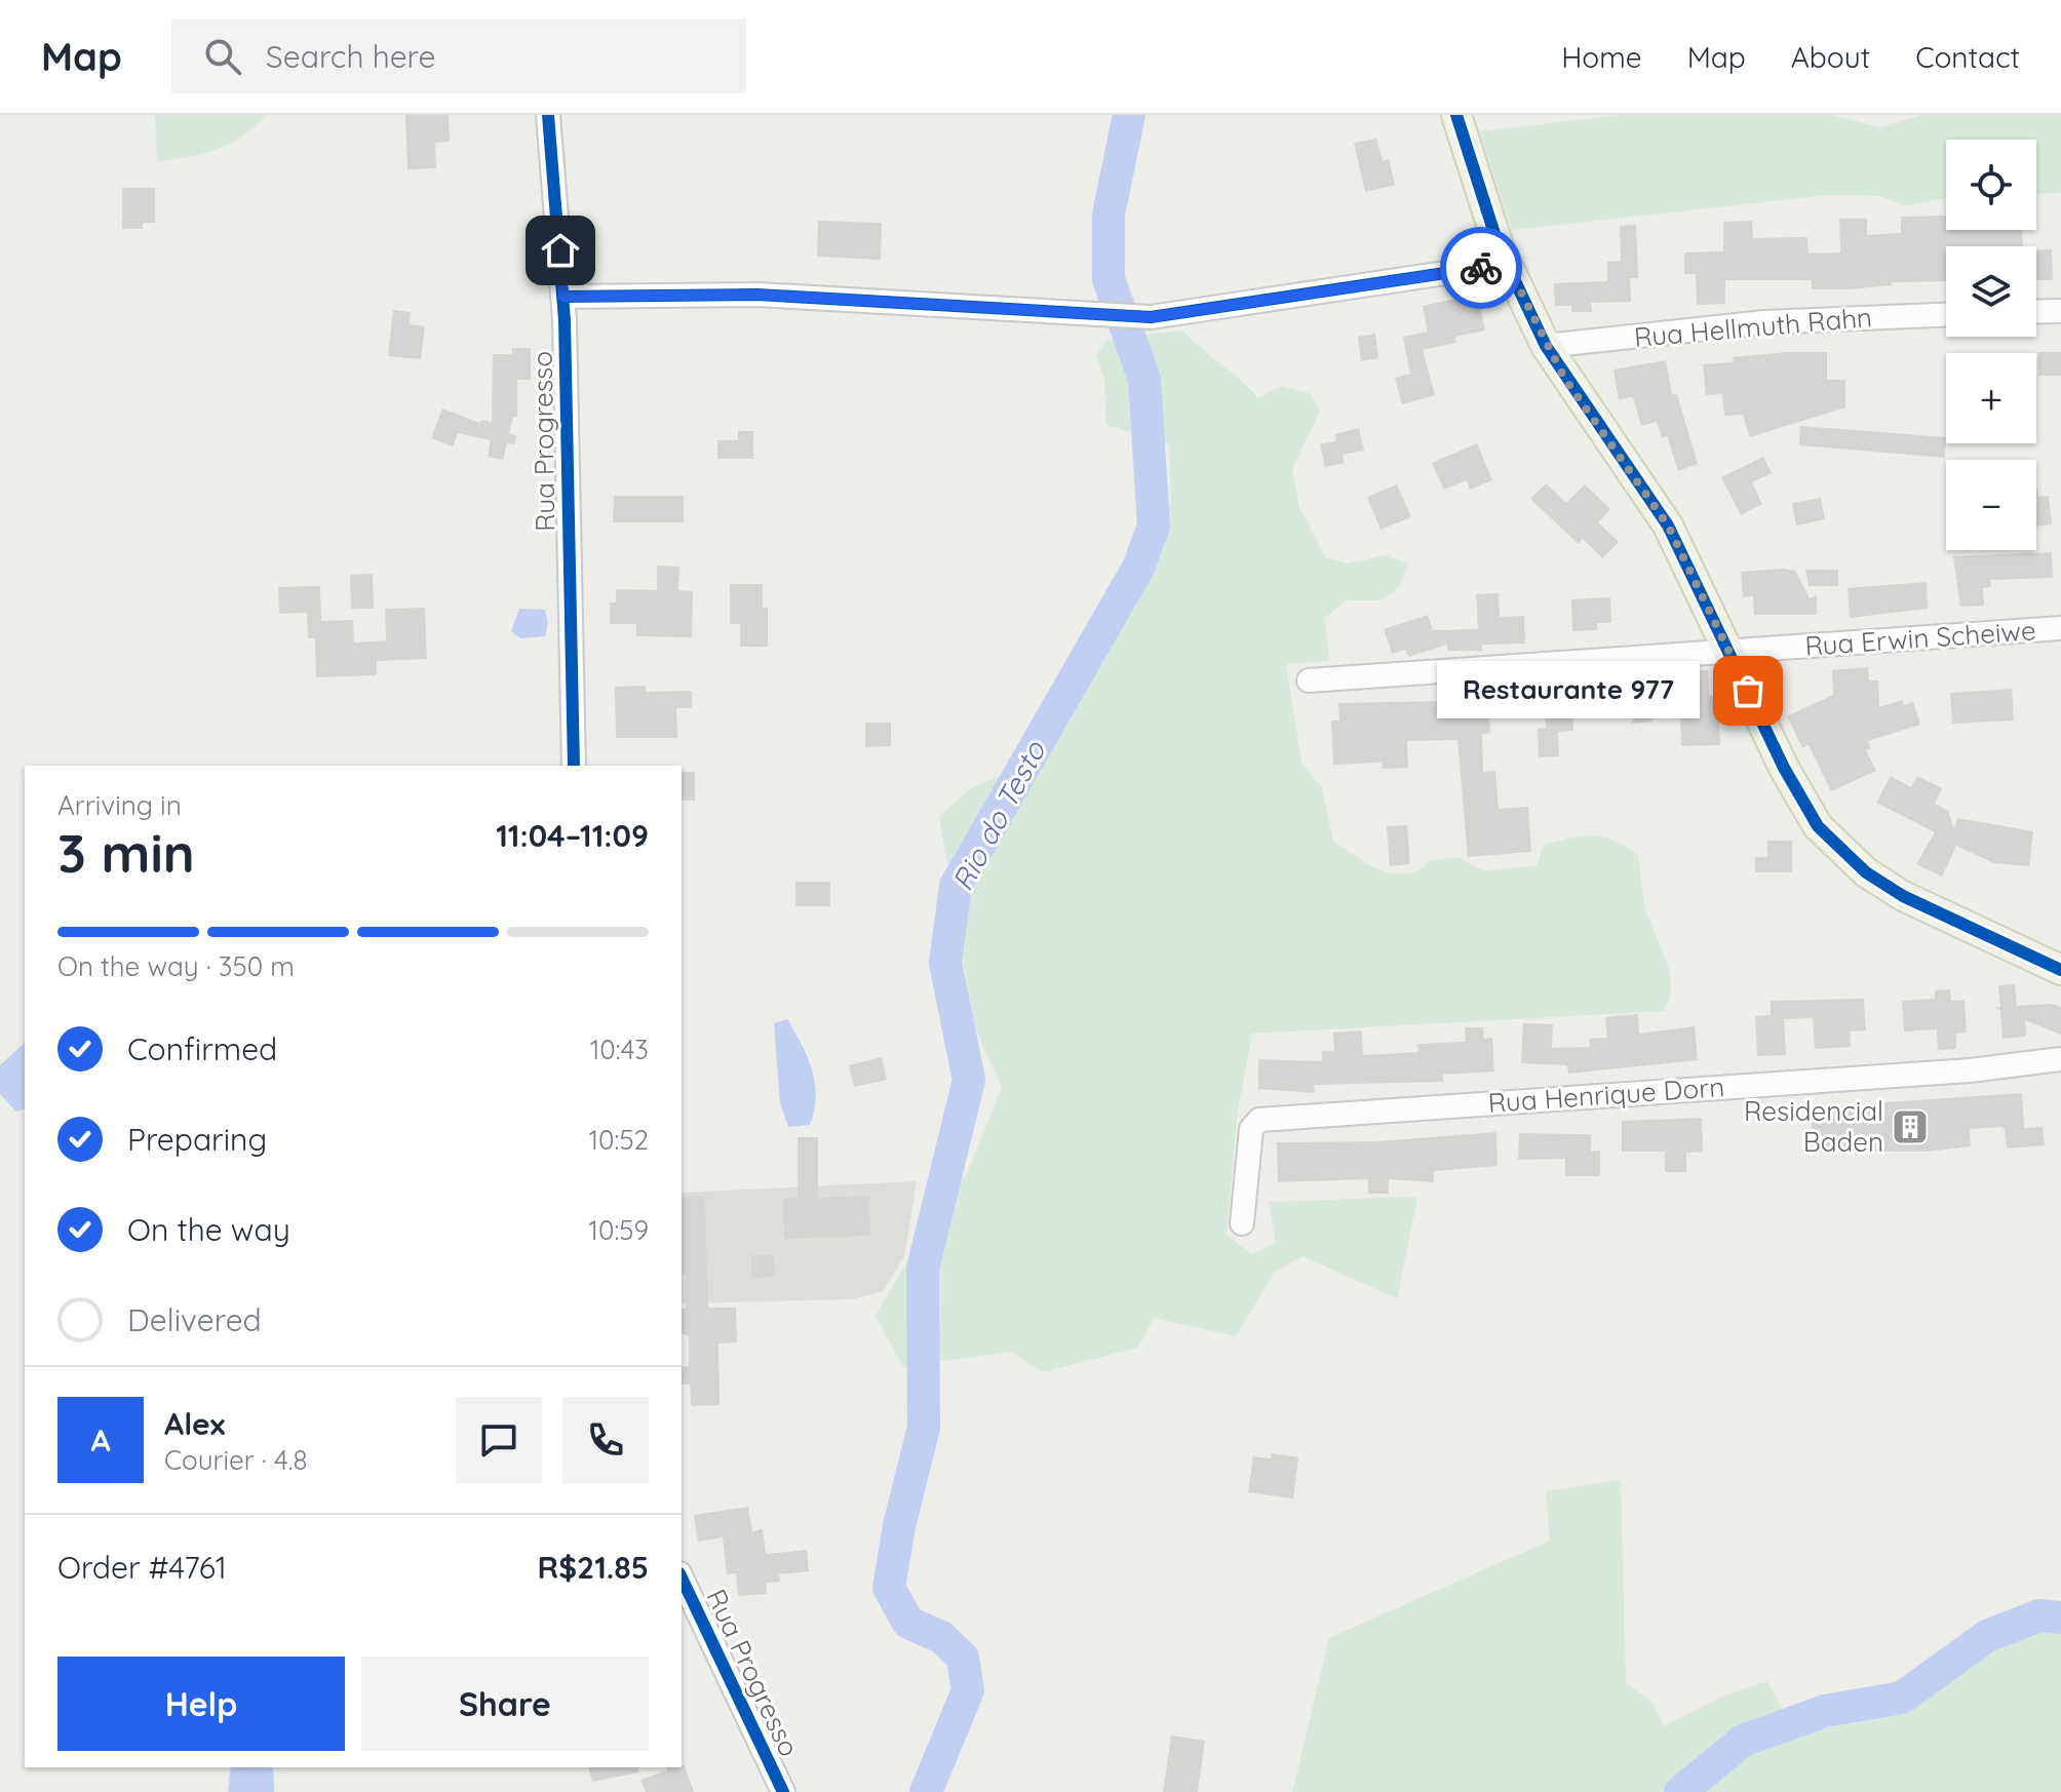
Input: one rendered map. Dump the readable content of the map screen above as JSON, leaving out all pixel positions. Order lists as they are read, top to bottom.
{
  "streets": {
    "street": [
      "Rua Hellmuth Rahn",
      "Rua Progresso",
      "Rua Erwin Scheiwe",
      "Rua Henrique Dorn"
    ]
  },
  "water": ["Rio do Testo"],
  "places": {
    "other": ["Restaurante 977"],
    "building": ["Residencial Baden"]
  },
  "page": {
    "header": "Map",
    "search": "Search here",
    "nav": [
      "Home",
      "Map",
      "About",
      "Contact"
    ],
    "map_buttons": ["+", "−"],
    "bubble": "Restaurante 977",
    "heading": ["3 min", "Arriving in", "11:04–11:09"],
    "panel": [
      "Alex",
      "Courier · 4.8",
      "Order #4761",
      "R$21.85"
    ],
    "bar": "On the way · 350 m",
    "list": [
      ["Confirmed", "10:43"],
      ["Preparing", "10:52"],
      ["On the way", "10:59"],
      "Delivered"
    ],
    "round": "A",
    "buttons": ["Help", "Share"]
  }
}
